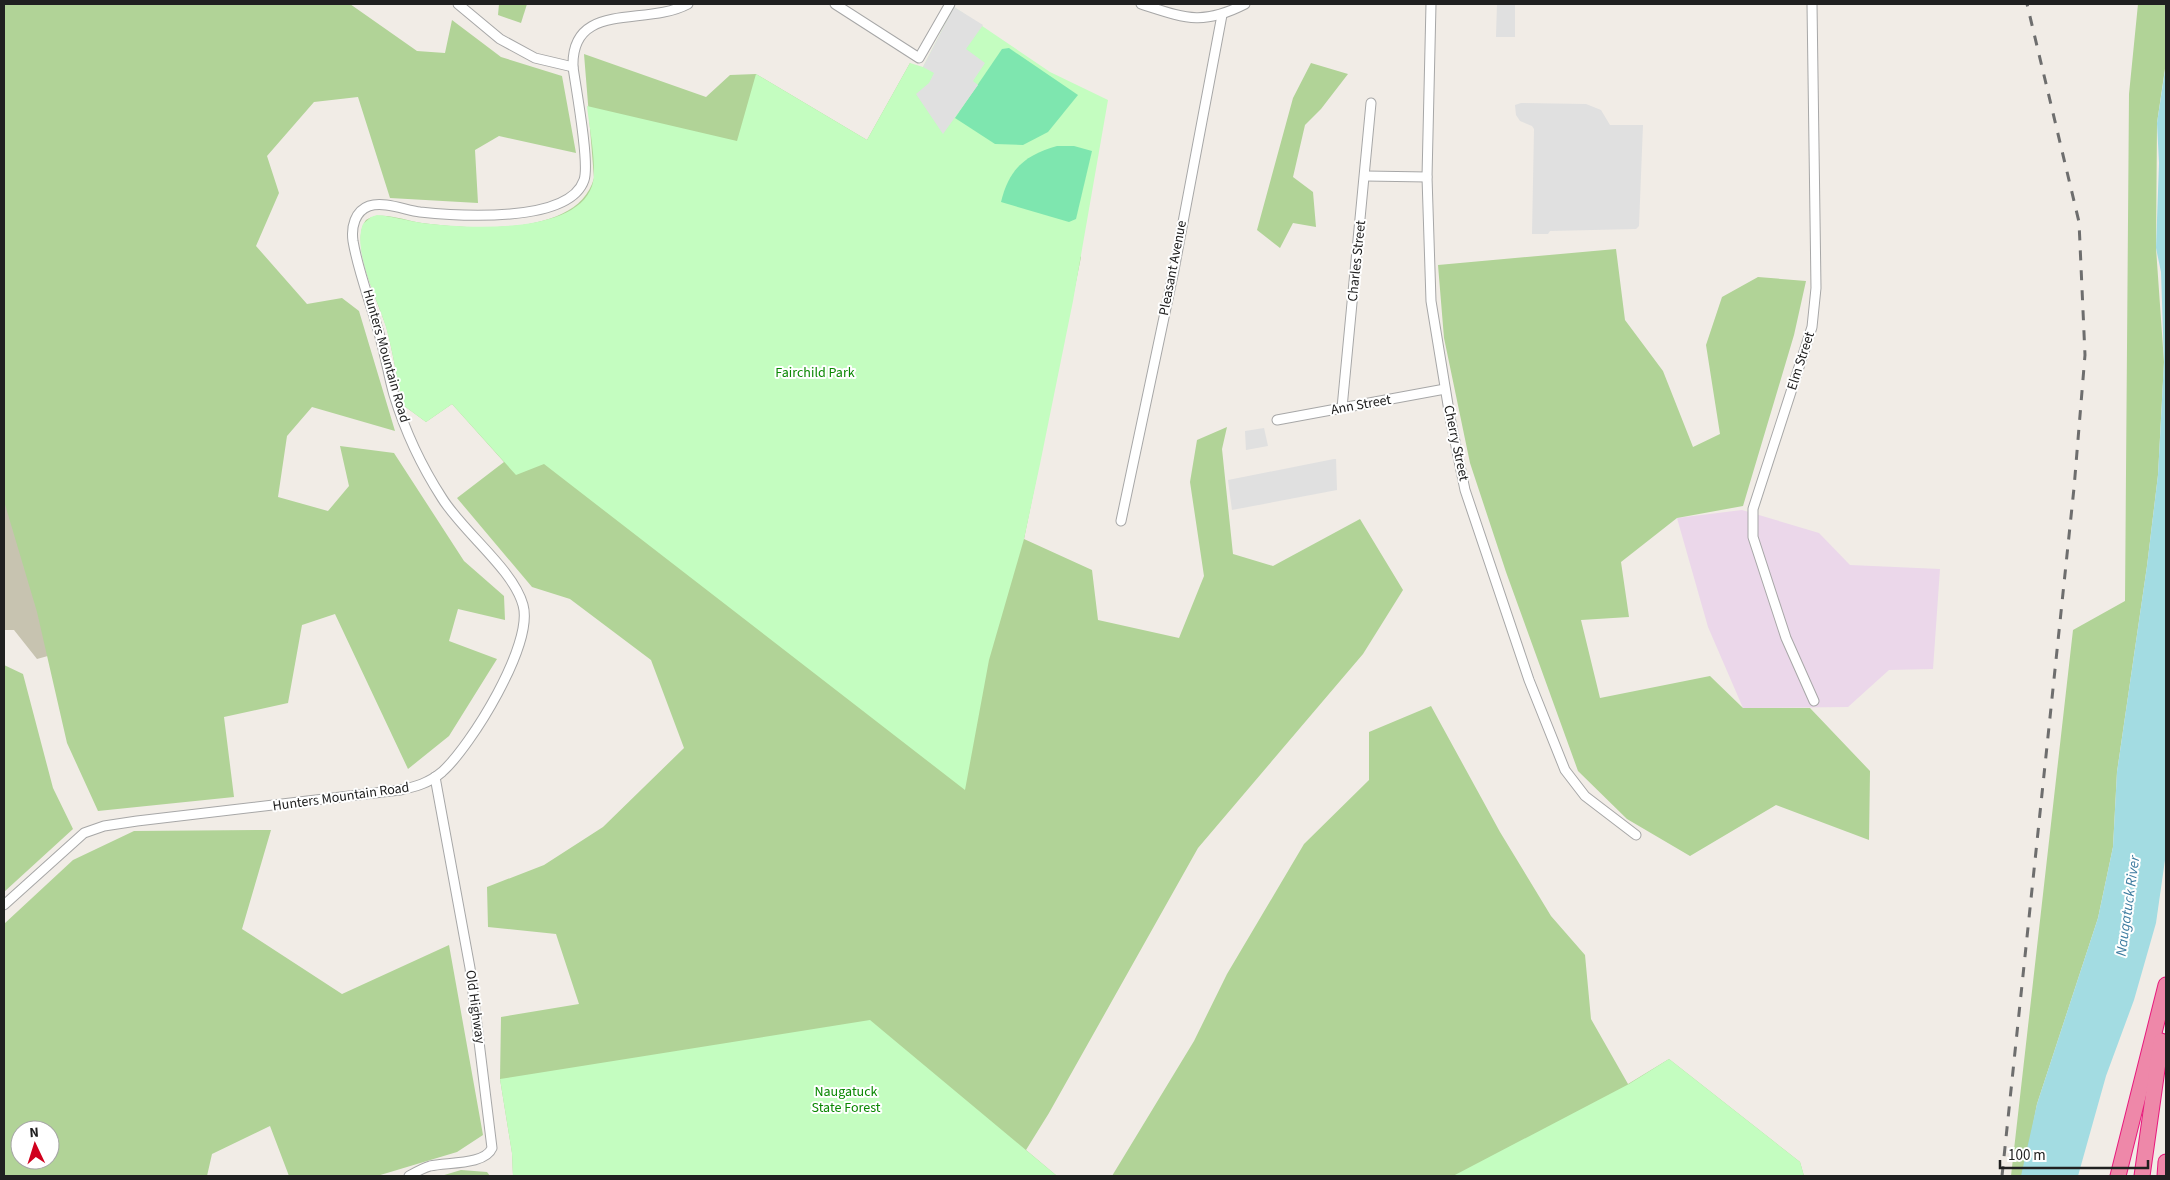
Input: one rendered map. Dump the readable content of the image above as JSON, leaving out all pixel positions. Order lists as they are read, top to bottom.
{
  "streets": {
    "street": [
      "Charles Street",
      "Pleasant Avenue",
      "Hunters Mountain Road",
      "Elm Street",
      "Ann Street",
      "Cherry Street",
      "Old Highway"
    ]
  },
  "crossings": [
    ["Charles Street", "Ann Street"],
    ["Hunters Mountain Road", "Old Highway"],
    ["Ann Street", "Cherry Street"]
  ],
  "water": ["Naugatuck River"],
  "parks": ["Fairchild Park", "Naugatuck State Forest"],
  "scale_bar": "100 m",
  "north": "top"
}
